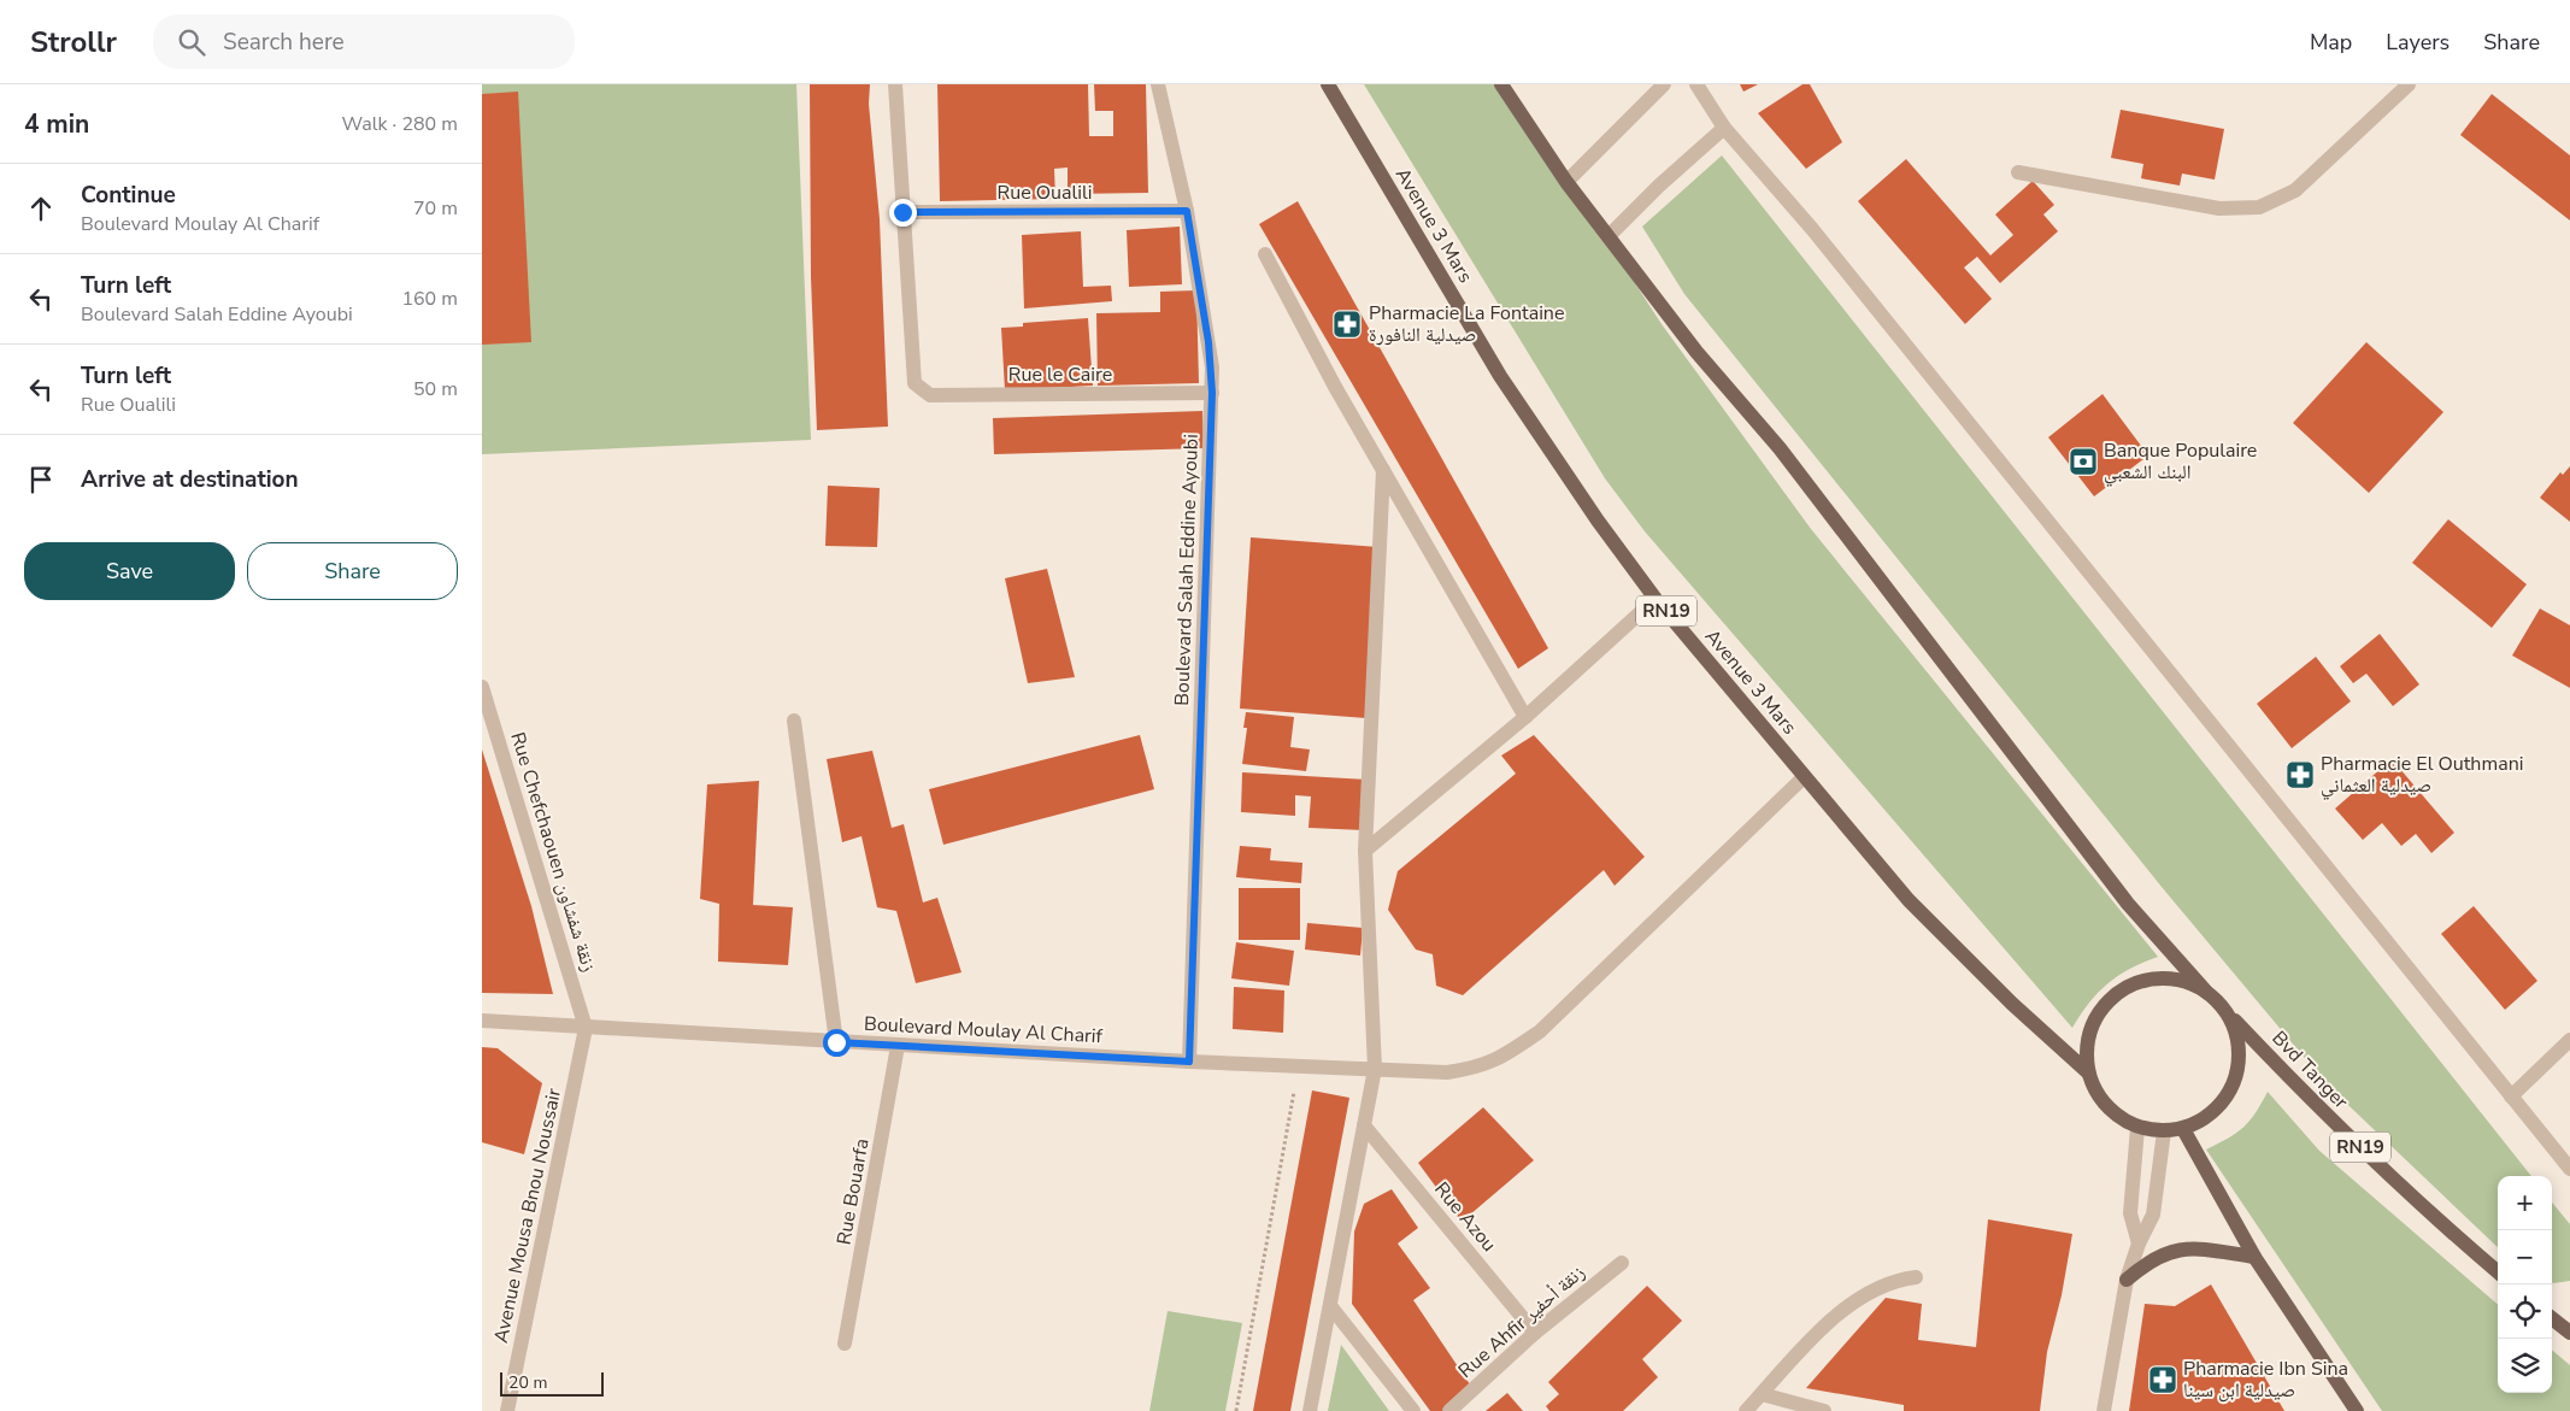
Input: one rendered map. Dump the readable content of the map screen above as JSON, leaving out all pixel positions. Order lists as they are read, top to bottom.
{
  "streets": {
    "main road": ["Avenue 3 Mars", "RN19", "Bvd Tanger"],
    "street": [
      "Rue Oualili",
      "Rue le Caire",
      "Boulevard Salah Eddine Ayoubi",
      "Rue Chefchaouen زنقة شفشاون",
      "Boulevard Moulay Al Charif",
      "Rue Bouarfa",
      "Avenue Mousa Bnou Noussair",
      "Rue Azou",
      "Rue Ahfir زنقة أحفير"
    ]
  },
  "crossings": [
    ["Rue Oualili", "Rue le Caire"],
    ["Rue Oualili", "Boulevard Salah Eddine Ayoubi"],
    ["Avenue 3 Mars", "RN19"],
    ["Avenue 3 Mars", "Boulevard Moulay Al Charif"],
    ["Avenue 3 Mars", "Bvd Tanger"],
    ["Rue le Caire", "Boulevard Salah Eddine Ayoubi"],
    ["Boulevard Salah Eddine Ayoubi", "Boulevard Moulay Al Charif"],
    ["RN19", "Bvd Tanger"],
    ["Rue Chefchaouen زنقة شفشاون", "Boulevard Moulay Al Charif"],
    ["Rue Chefchaouen زنقة شفشاون", "Avenue Mousa Bnou Noussair"],
    ["Boulevard Moulay Al Charif", "Rue Bouarfa"],
    ["Boulevard Moulay Al Charif", "Avenue Mousa Bnou Noussair"],
    ["Rue Azou", "Rue Ahfir زنقة أحفير"]
  ],
  "places": {
    "pharmacy": ["Pharmacie La Fontaine صيدلية النافورة", "Pharmacie El Outhmani صيدلية العثماني", "Pharmacie Ibn Sina صيدلية ابن سينا"],
    "bank": ["Banque Populaire البنك الشعبي"]
  },
  "scale_bar": "20 m",
  "page": {
    "header": "Strollr",
    "search": "Search here",
    "nav": ["Map", "Layers", "Share"],
    "heading": ["4 min", "Walk · 280 m"],
    "list": [
      ["Continue", "Boulevard Moulay Al Charif", "70 m"],
      ["Turn left", "Boulevard Salah Eddine Ayoubi", "160 m"],
      ["Turn left", "Rue Oualili", "50 m"],
      "Arrive at destination"
    ],
    "buttons": ["Save", "Share"],
    "map_buttons": ["+", "−"],
    "scale": "20 m"
  }
}
